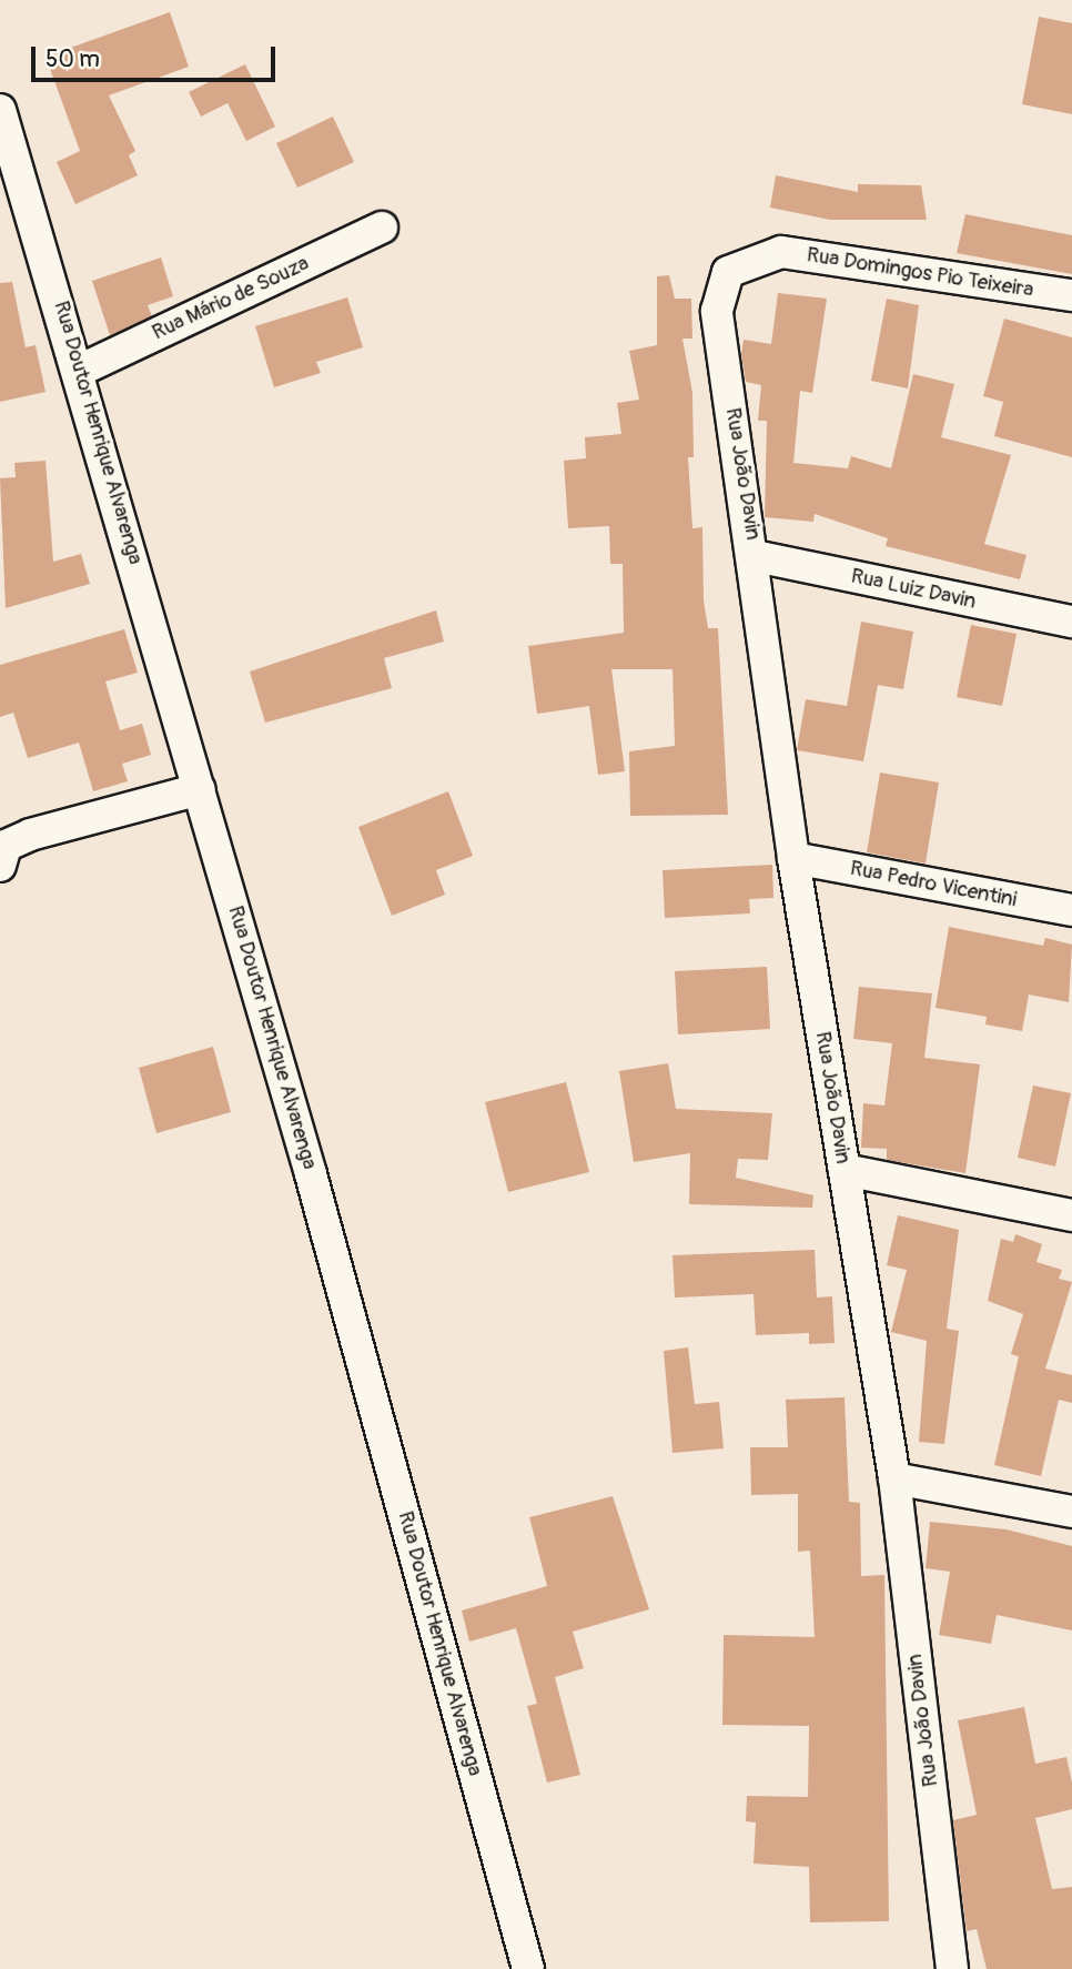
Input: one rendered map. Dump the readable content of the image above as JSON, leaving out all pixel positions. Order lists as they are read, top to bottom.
{
  "streets": {
    "street": [
      "Rua Domingos Pio Teixeira",
      "Rua Mário de Souza",
      "Rua Doutor Henrique Alvarenga",
      "Rua João Davin",
      "Rua Luiz Davin",
      "Rua Pedro Vicentini"
    ]
  },
  "crossings": [
    ["Rua Domingos Pio Teixeira", "Rua João Davin"],
    ["Rua Mário de Souza", "Rua Doutor Henrique Alvarenga"],
    ["Rua João Davin", "Rua Luiz Davin"],
    ["Rua João Davin", "Rua Pedro Vicentini"]
  ],
  "scale_bar": "50 m"
}
